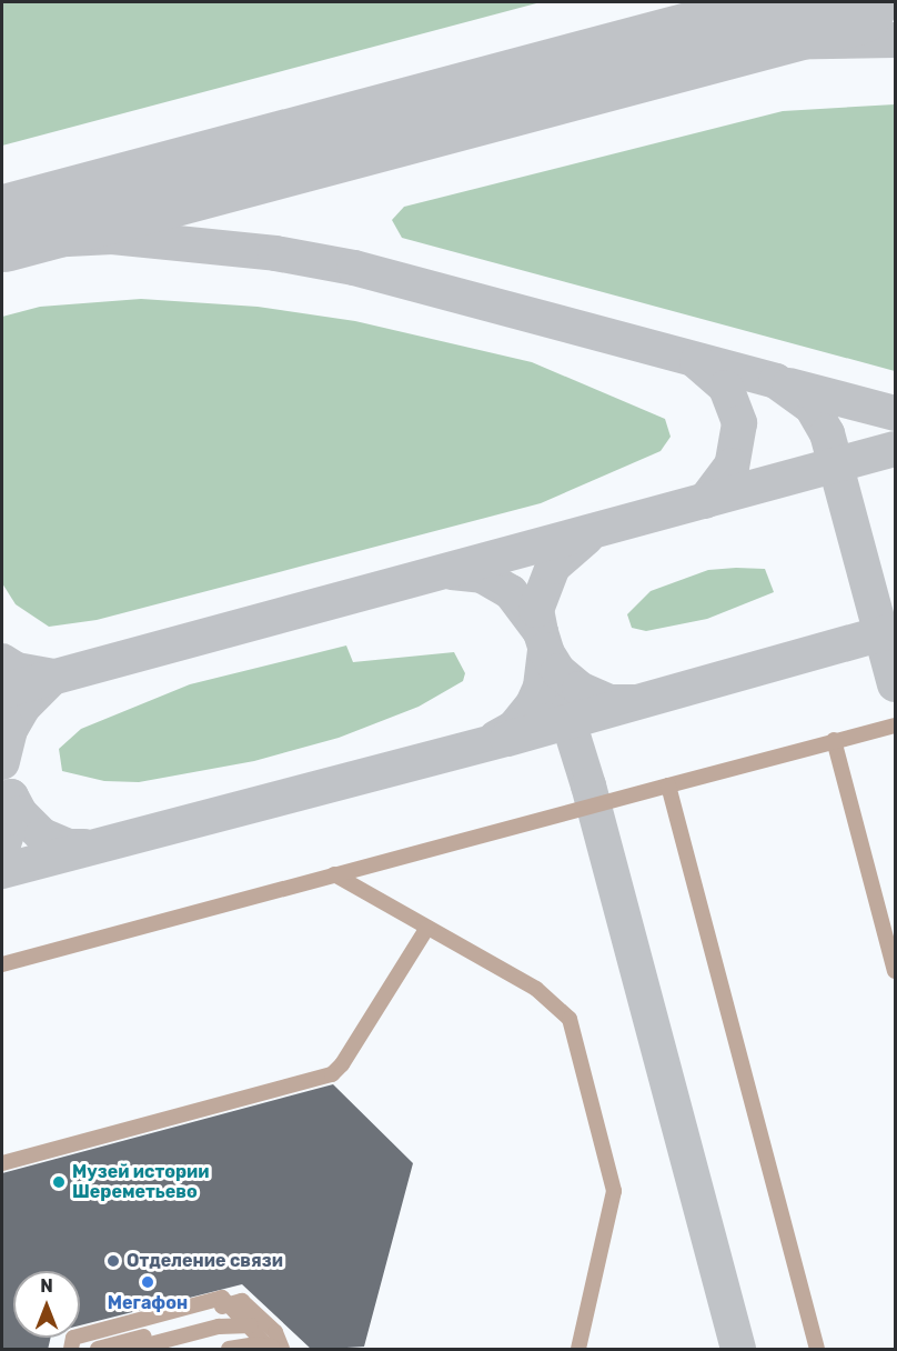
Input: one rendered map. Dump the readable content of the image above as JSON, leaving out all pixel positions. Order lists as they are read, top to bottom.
{
  "places": ["Музей истории Шереметьево", "Отделение связи", "Мегафон"],
  "north": "top"
}
